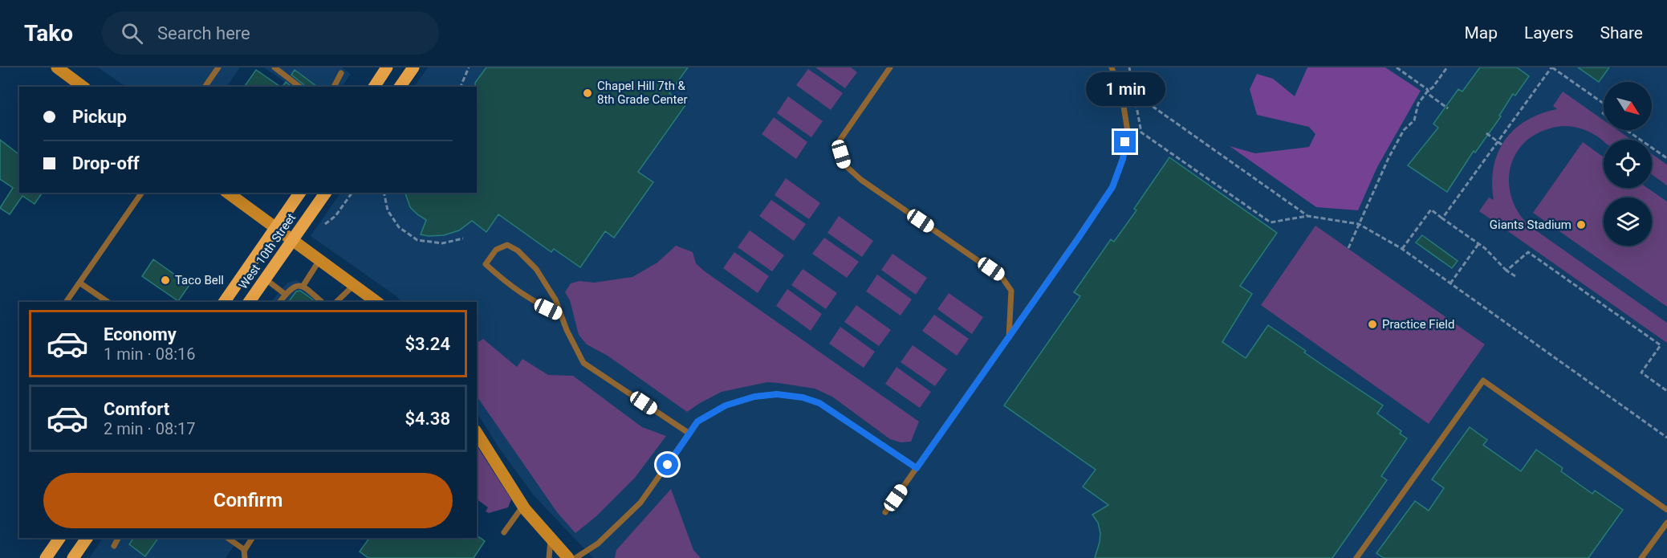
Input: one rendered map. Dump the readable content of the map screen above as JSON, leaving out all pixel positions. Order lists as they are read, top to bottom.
{
  "streets": {
    "main road": ["West 10th Street"]
  },
  "places": [
    "Chapel Hill 7th & 8th Grade Center",
    "Giants Stadium",
    "Taco Bell",
    "Practice Field"
  ],
  "north": "bottom right",
  "page": {
    "header": "Tako",
    "search": "Search here",
    "nav": ["Map", "Layers", "Share"],
    "bubble": "1 min",
    "banner": ["Pickup", "Drop-off"],
    "list": [
      {
        "name": "Economy",
        "note": "1 min · 08:16",
        "value": "$3.24"
      },
      {
        "name": "Comfort",
        "note": "2 min · 08:17",
        "value": "$4.38"
      }
    ],
    "buttons": "Confirm"
  }
}
